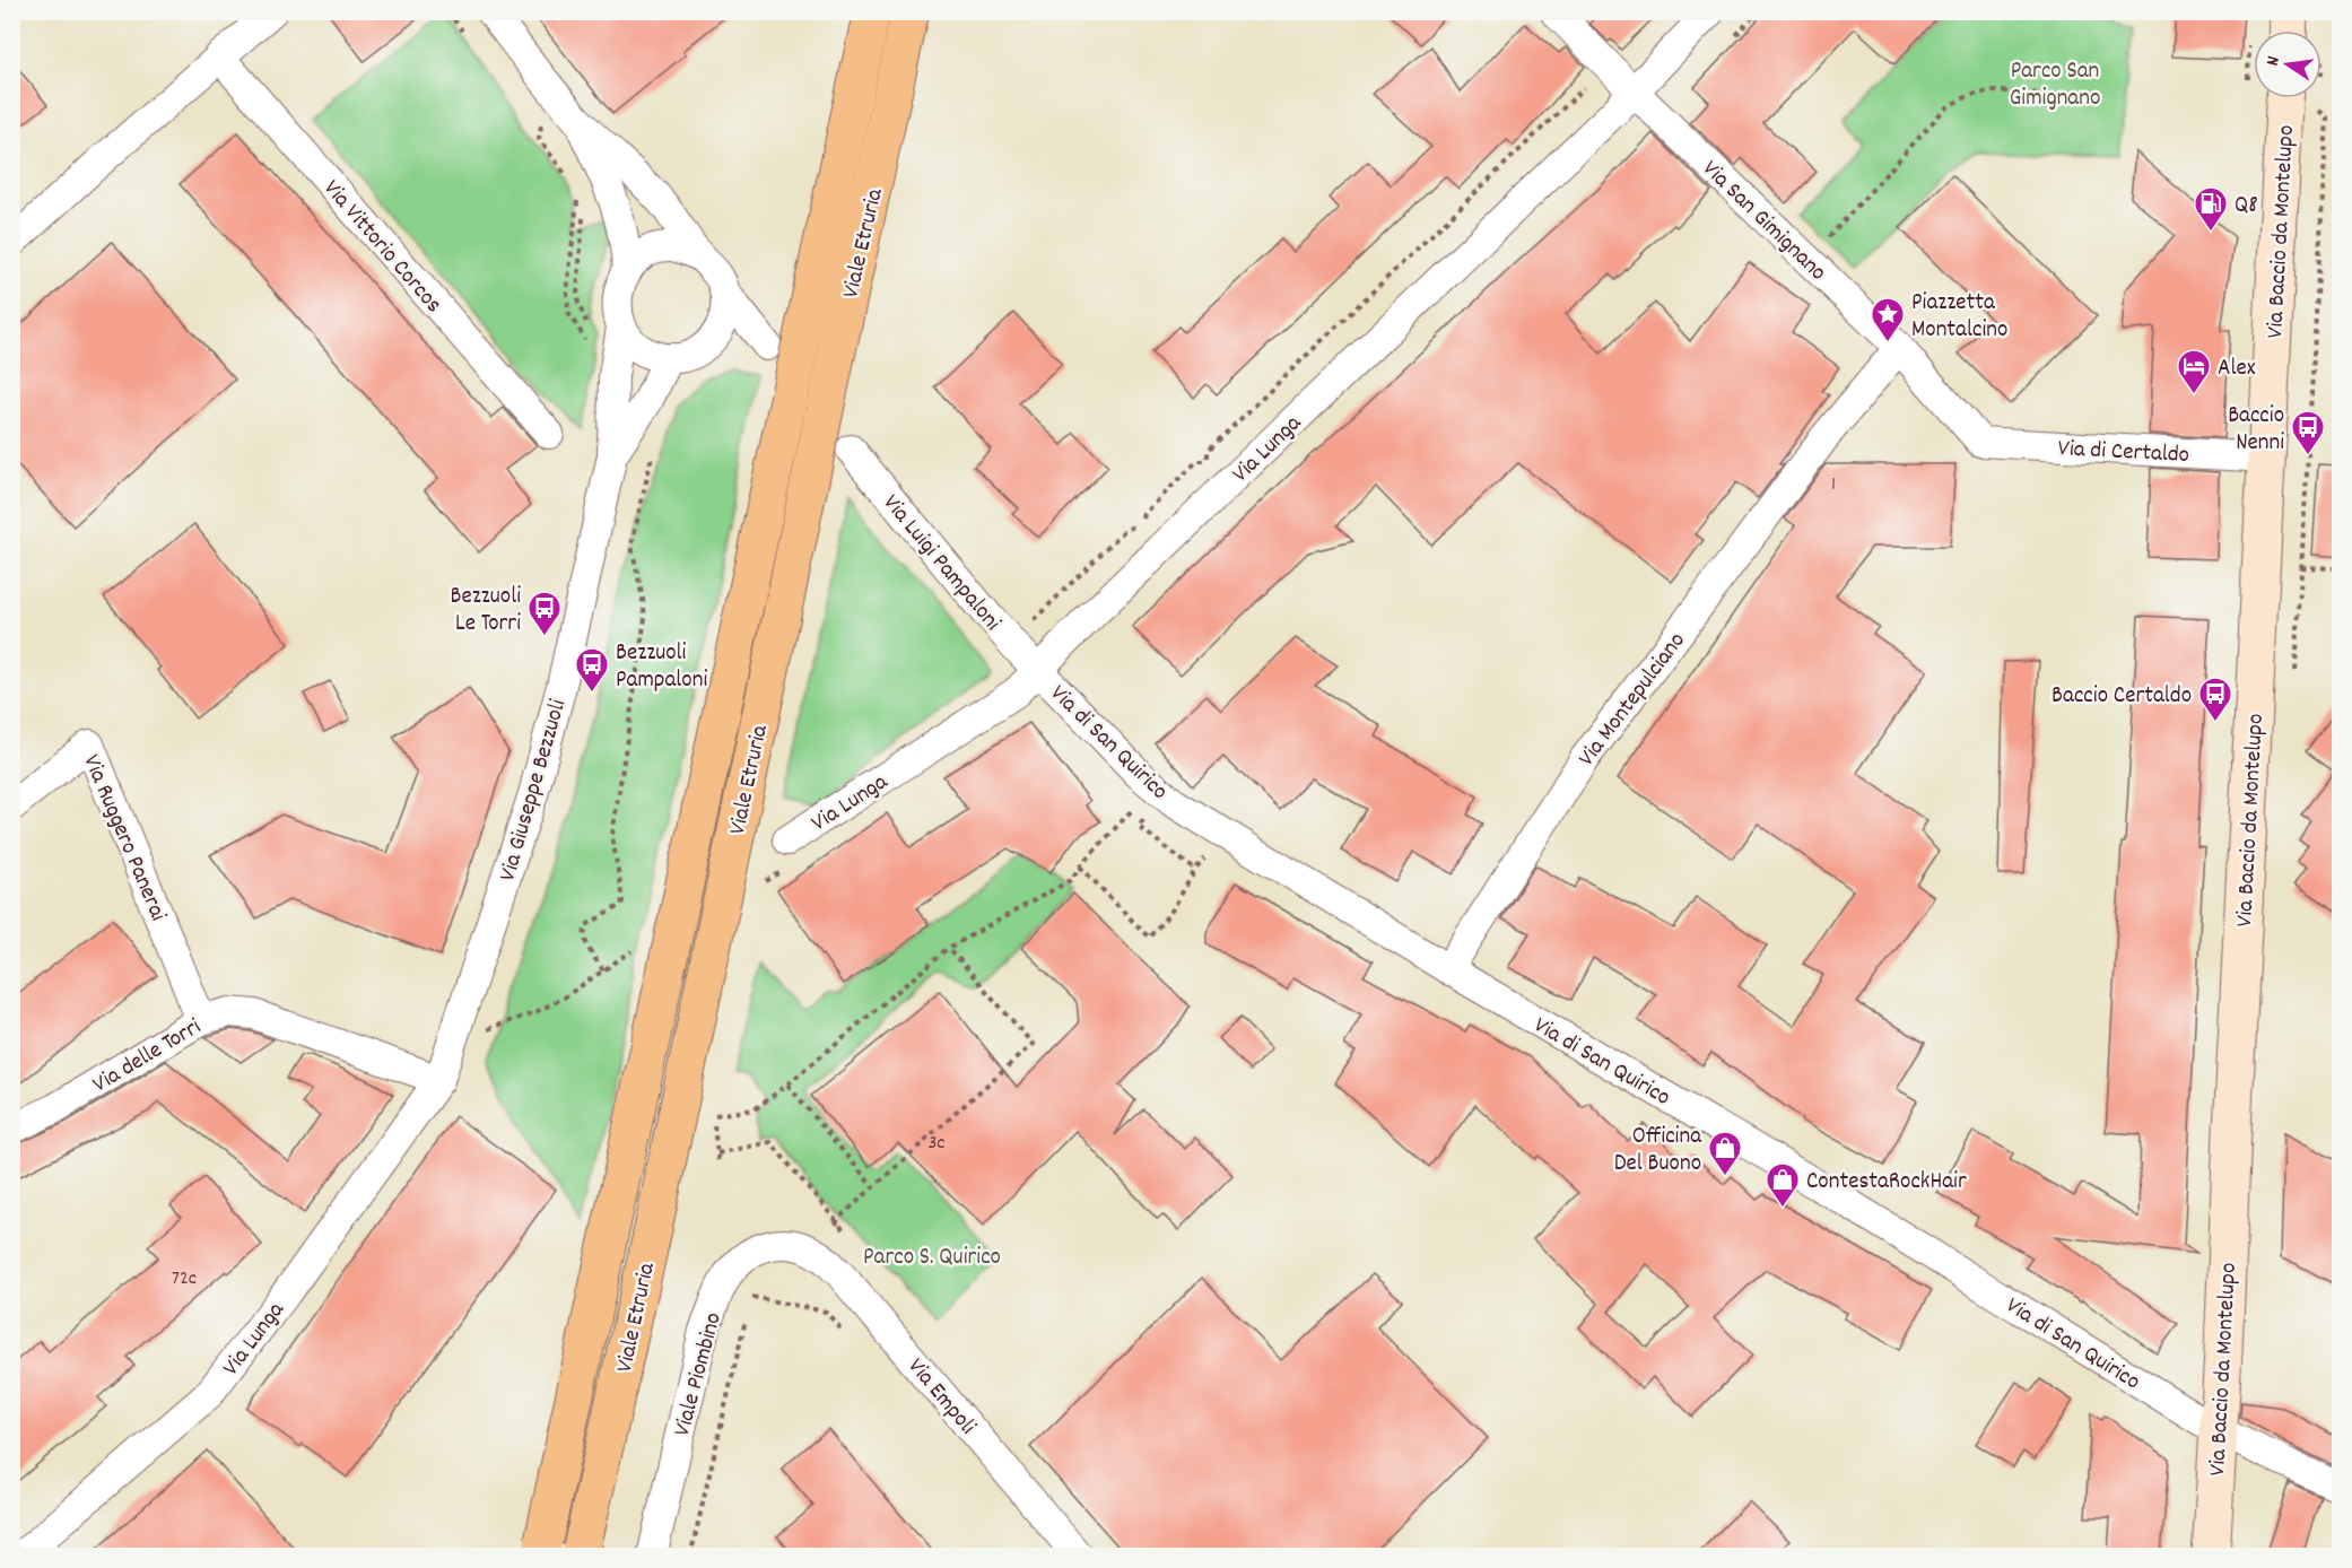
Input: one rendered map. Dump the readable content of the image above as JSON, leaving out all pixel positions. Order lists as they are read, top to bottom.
{
  "streets": {
    "main road": ["Viale Etruria"],
    "street": [
      "Via San Gimignano",
      "Via Baccio da Montelupo",
      "Via Vittorio Corcos",
      "Via Lunga",
      "Via di Certaldo",
      "Via Luigi Pampaloni",
      "Via Montepulciano",
      "Via di San Quirico",
      "Via Giuseppe Bezzuoli",
      "Via Ruggero Panerai",
      "Via delle Torri",
      "Viale Piombino",
      "Via Empoli"
    ]
  },
  "crossings": [
    ["Via San Gimignano", "Via Lunga"],
    ["Via San Gimignano", "Via di Certaldo"],
    ["Via San Gimignano", "Via Montepulciano"],
    ["Via Baccio da Montelupo", "Via di Certaldo"],
    ["Via Baccio da Montelupo", "Via di San Quirico"],
    ["Via Lunga", "Via Luigi Pampaloni"],
    ["Via Lunga", "Via di San Quirico"],
    ["Via Lunga", "Via Giuseppe Bezzuoli"],
    ["Via Lunga", "Via delle Torri"],
    ["Via di Certaldo", "Via Montepulciano"],
    ["Via Luigi Pampaloni", "Via di San Quirico"],
    ["Via Montepulciano", "Via di San Quirico"],
    ["Via Giuseppe Bezzuoli", "Via delle Torri"],
    ["Via Ruggero Panerai", "Via delle Torri"],
    ["Viale Piombino", "Via Empoli"]
  ],
  "parks": ["Parco San Gimignano", "Parco S. Quirico"],
  "places": {
    "fuel station": ["Q8"],
    "place": ["Piazzetta Montalcino"],
    "hotel": ["Alex"],
    "bus stop": [
      "Baccio Nenni",
      "Bezzuoli Le Torri",
      "Bezzuoli Pampaloni",
      "Baccio Certaldo"
    ],
    "shop": ["Officina Del Buono", "ContestaRockHair"]
  },
  "house_numbers": ["1", "3c", "72c"],
  "north": "left"
}
